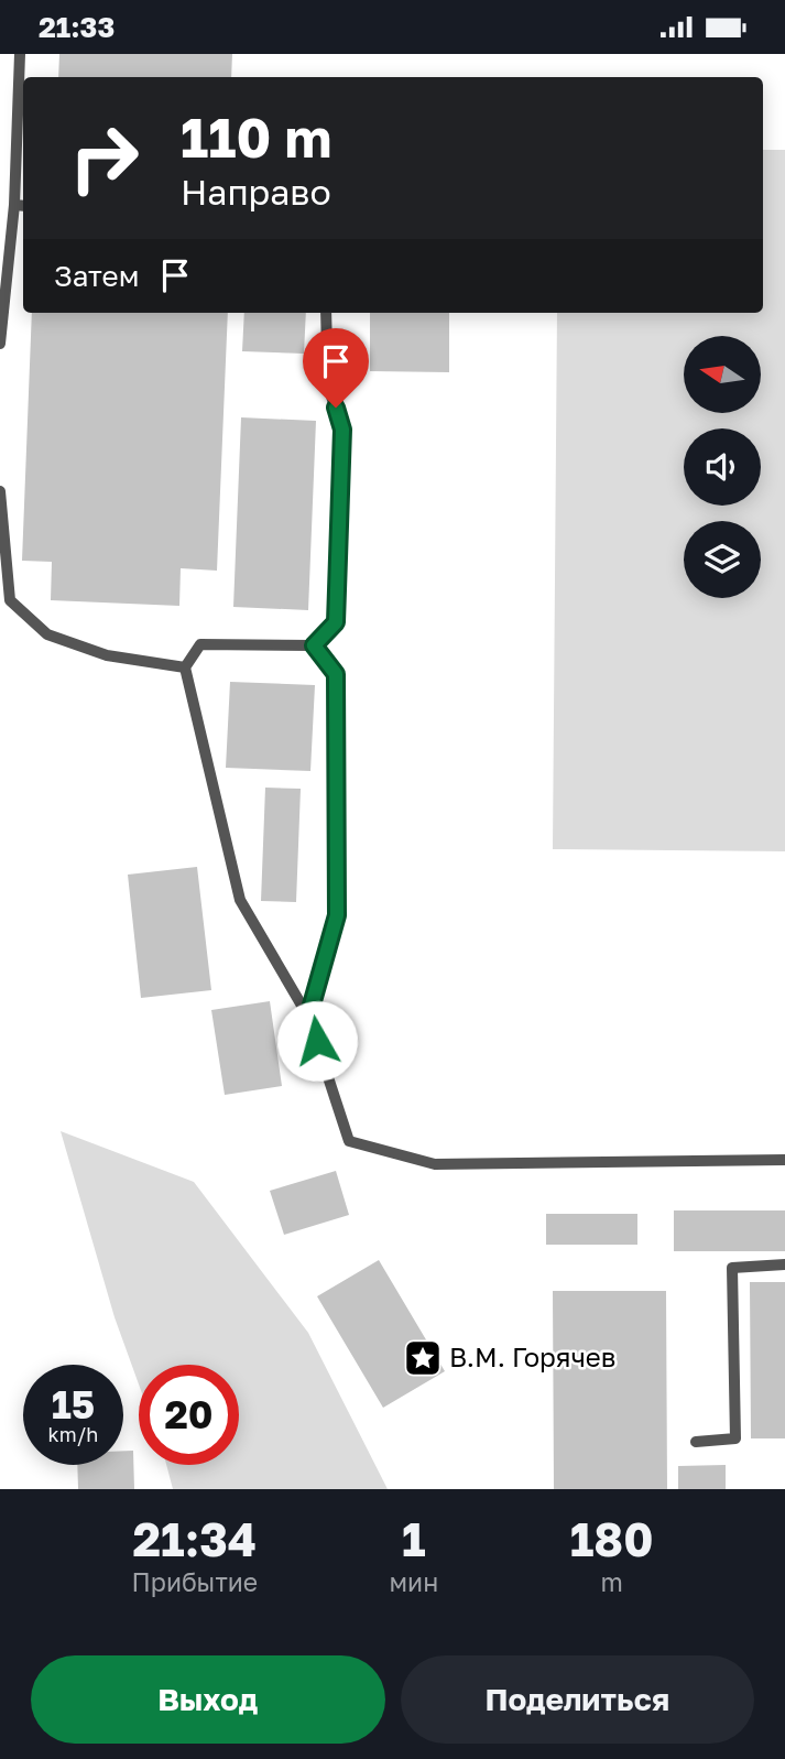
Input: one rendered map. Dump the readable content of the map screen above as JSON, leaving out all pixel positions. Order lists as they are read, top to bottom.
{
  "places": {
    "place": ["В.М. Горячев"]
  },
  "north": "left",
  "page": {
    "status": "21:33",
    "turn": ["110 m", "Направо"],
    "then": "Затем",
    "speed": "15 km/h",
    "limit": "20",
    "eta": [
      "21:34",
      "Прибытие",
      "1",
      "мин",
      "180",
      "m"
    ],
    "buttons": ["Выход", "Поделиться"]
  }
}
